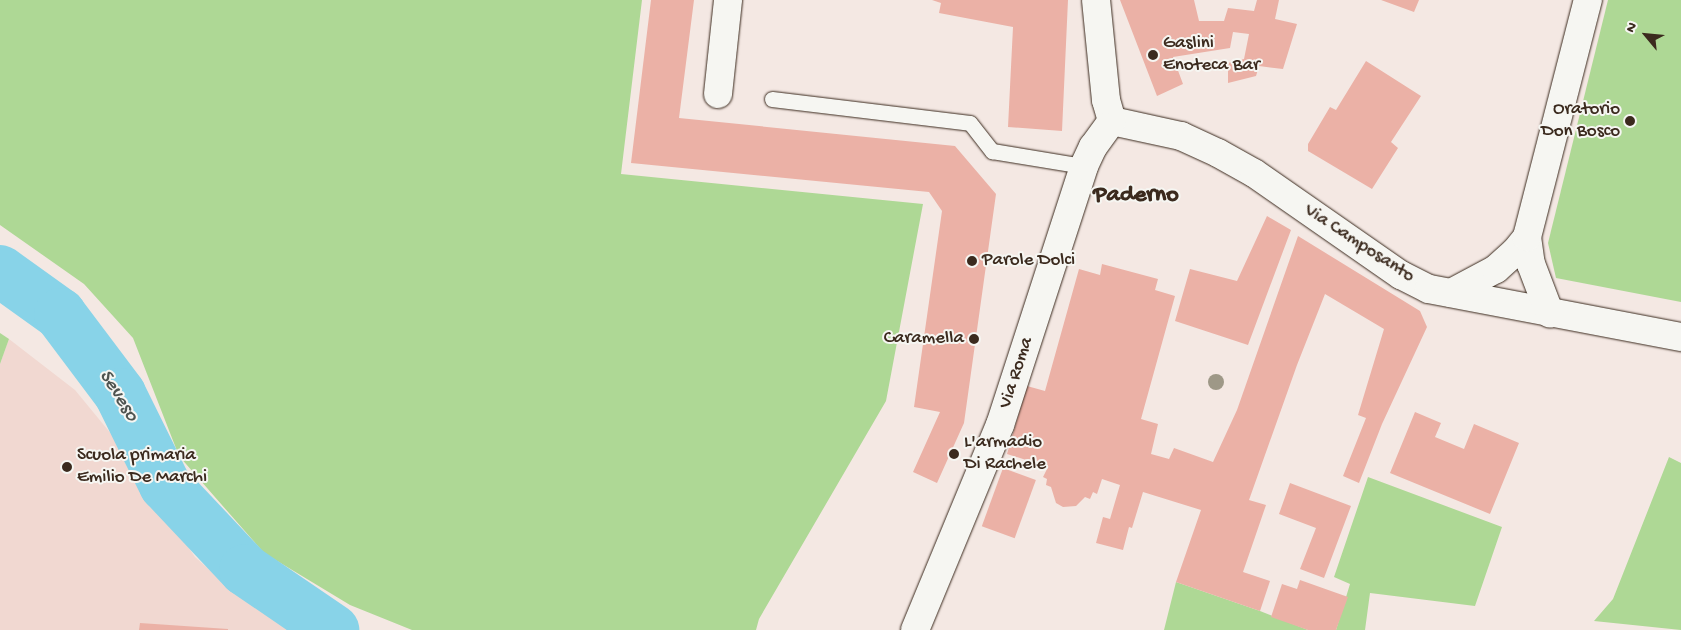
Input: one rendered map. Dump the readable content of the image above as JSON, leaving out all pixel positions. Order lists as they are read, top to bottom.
{
  "streets": {
    "street": ["Via Camposanto", "Via Roma"]
  },
  "crossings": [
    ["Via Camposanto", "Via Roma"]
  ],
  "districts": ["Paderno"],
  "water": ["Seveso"],
  "places": [
    "Gaslini Enoteca Bar",
    "Oratorio Don Bosco",
    "Parole Dolci",
    "Caramella",
    "L'armadio Di Rachele",
    "Scuola primaria Emilio De Marchi"
  ],
  "north": "top left"
}
